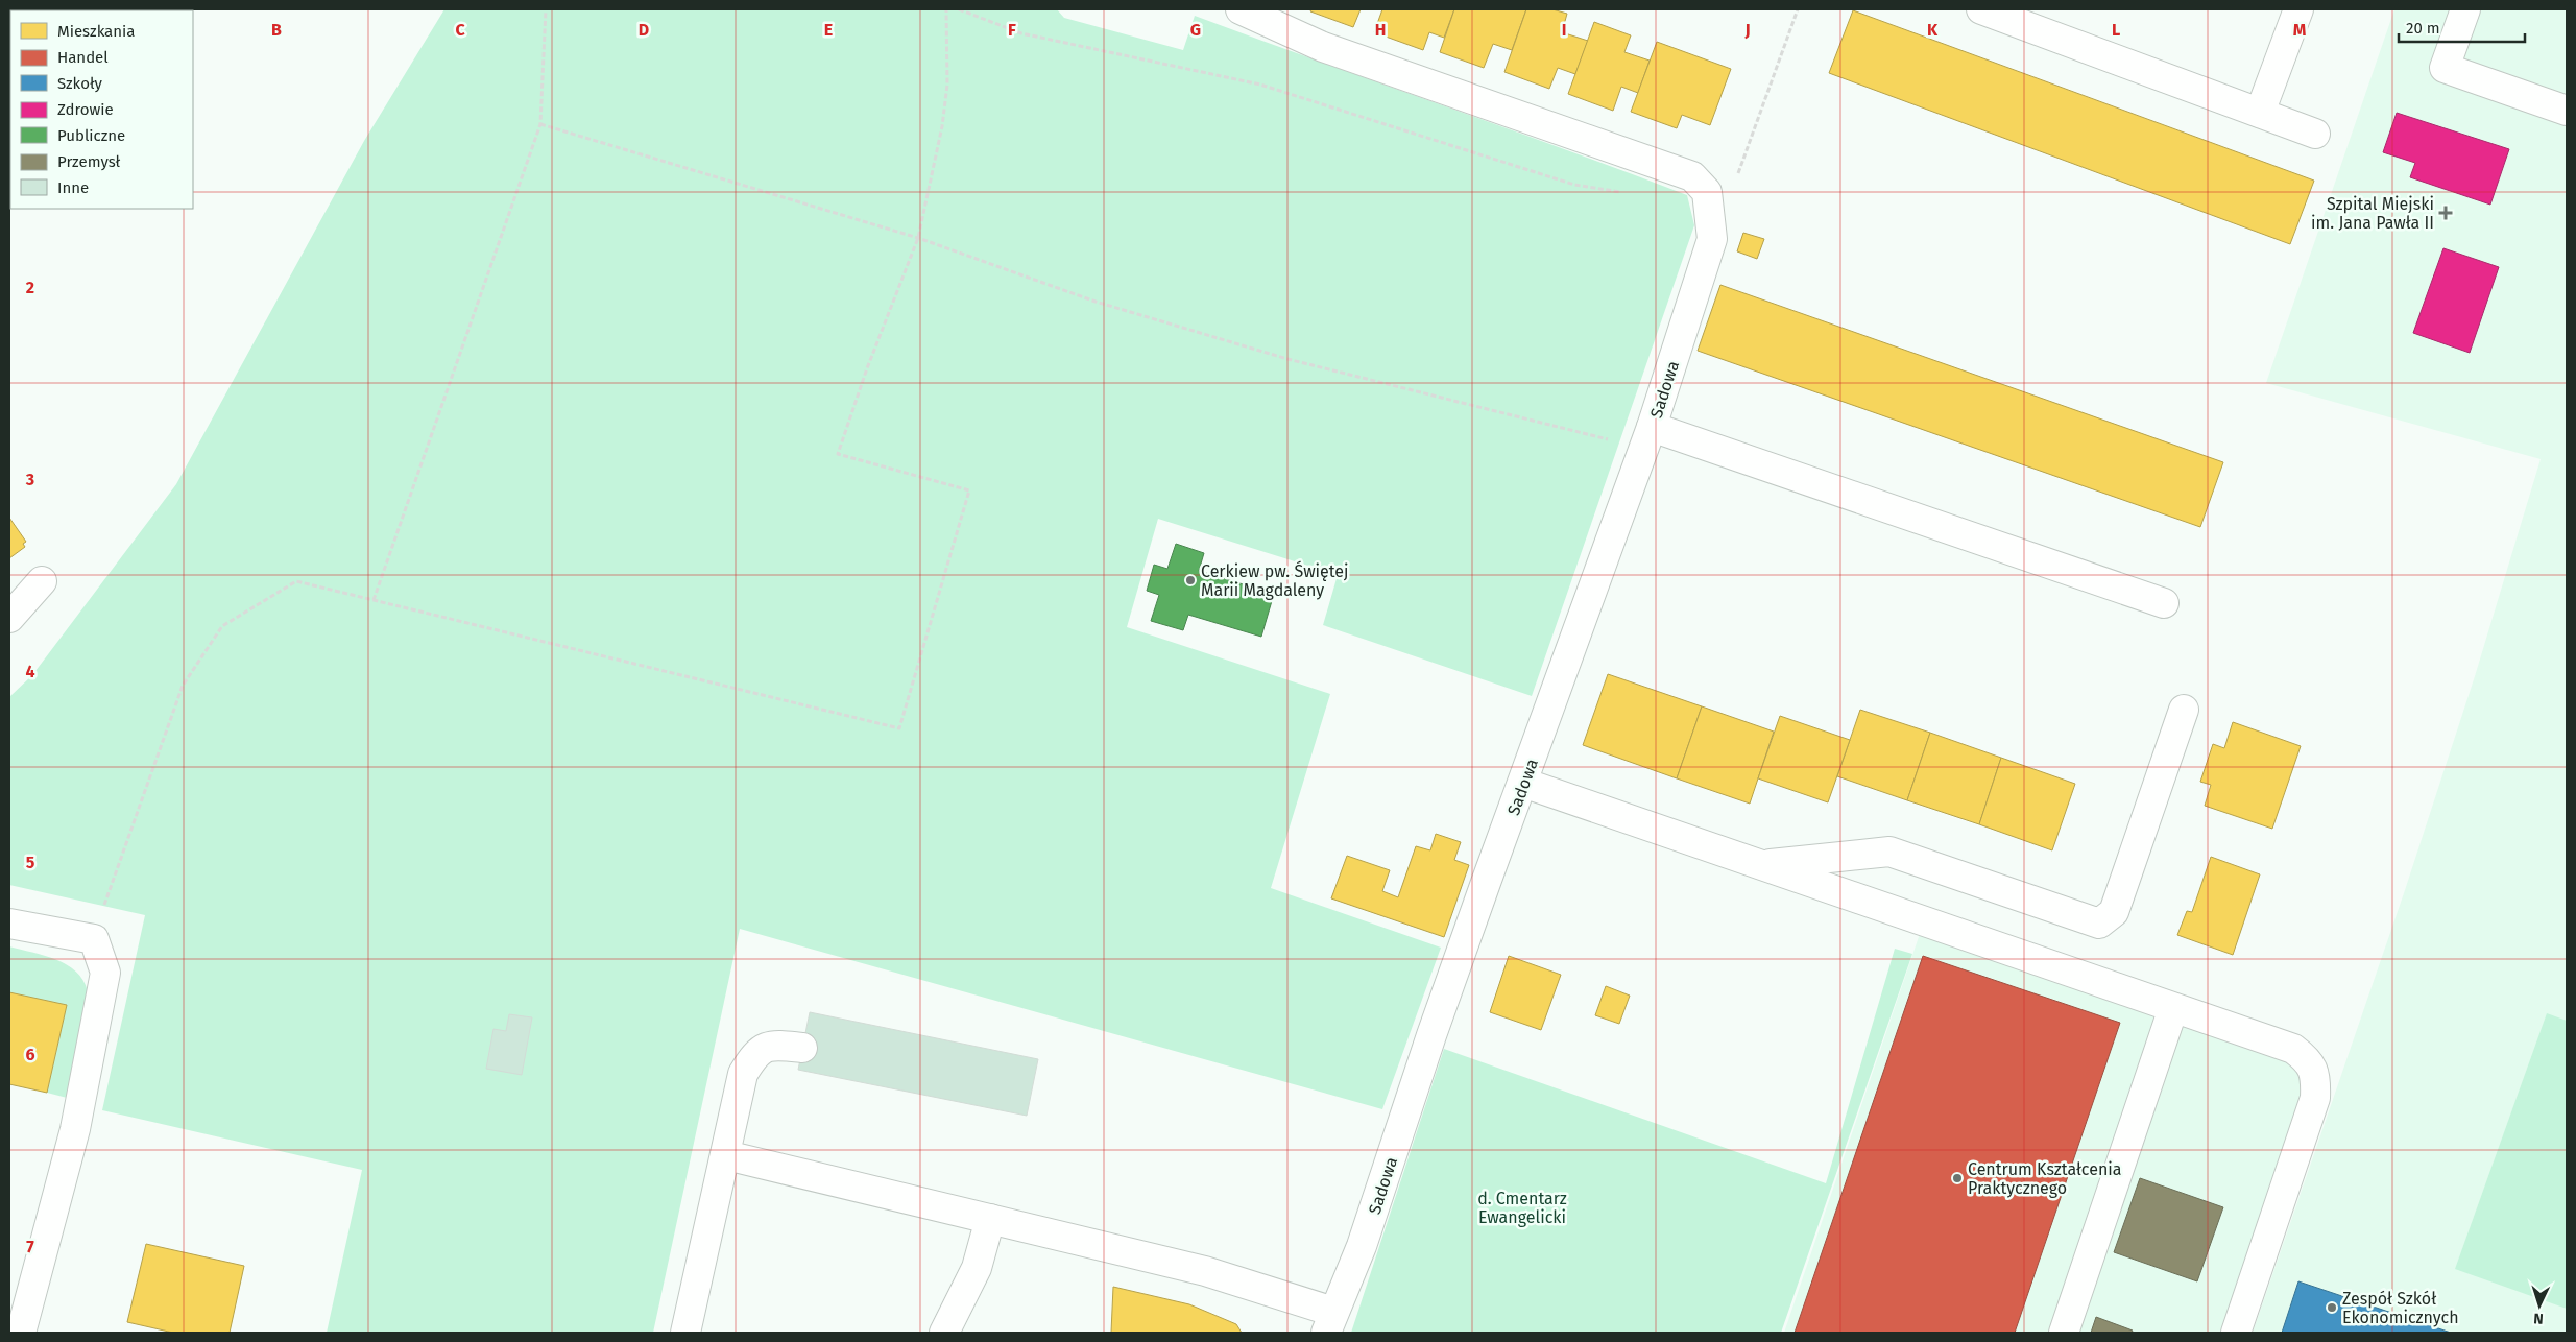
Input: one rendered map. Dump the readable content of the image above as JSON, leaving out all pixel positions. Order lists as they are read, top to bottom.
{
  "streets": {
    "street": ["Sadowa"]
  },
  "parks": ["d. Cmentarz Ewangelicki"],
  "places": {
    "health": ["Szpital Miejski im. Jana Pawła II"],
    "other": ["Cerkiew pw. Świętej Marii Magdaleny", "Centrum Kształcenia Praktycznego", "Zespół Szkół Ekonomicznych"]
  },
  "legend": [
    "Mieszkania",
    "Handel",
    "Szkoły",
    "Zdrowie",
    "Publiczne",
    "Przemysł",
    "Inne"
  ],
  "scale_bar": "20 m",
  "north": "bottom",
  "grid": {
    "columns": [
      "B",
      "C",
      "D",
      "E",
      "F",
      "G",
      "H",
      "I",
      "J",
      "K",
      "L",
      "M"
    ],
    "rows": [
      "2",
      "3",
      "4",
      "5",
      "6",
      "7"
    ]
  }
}
